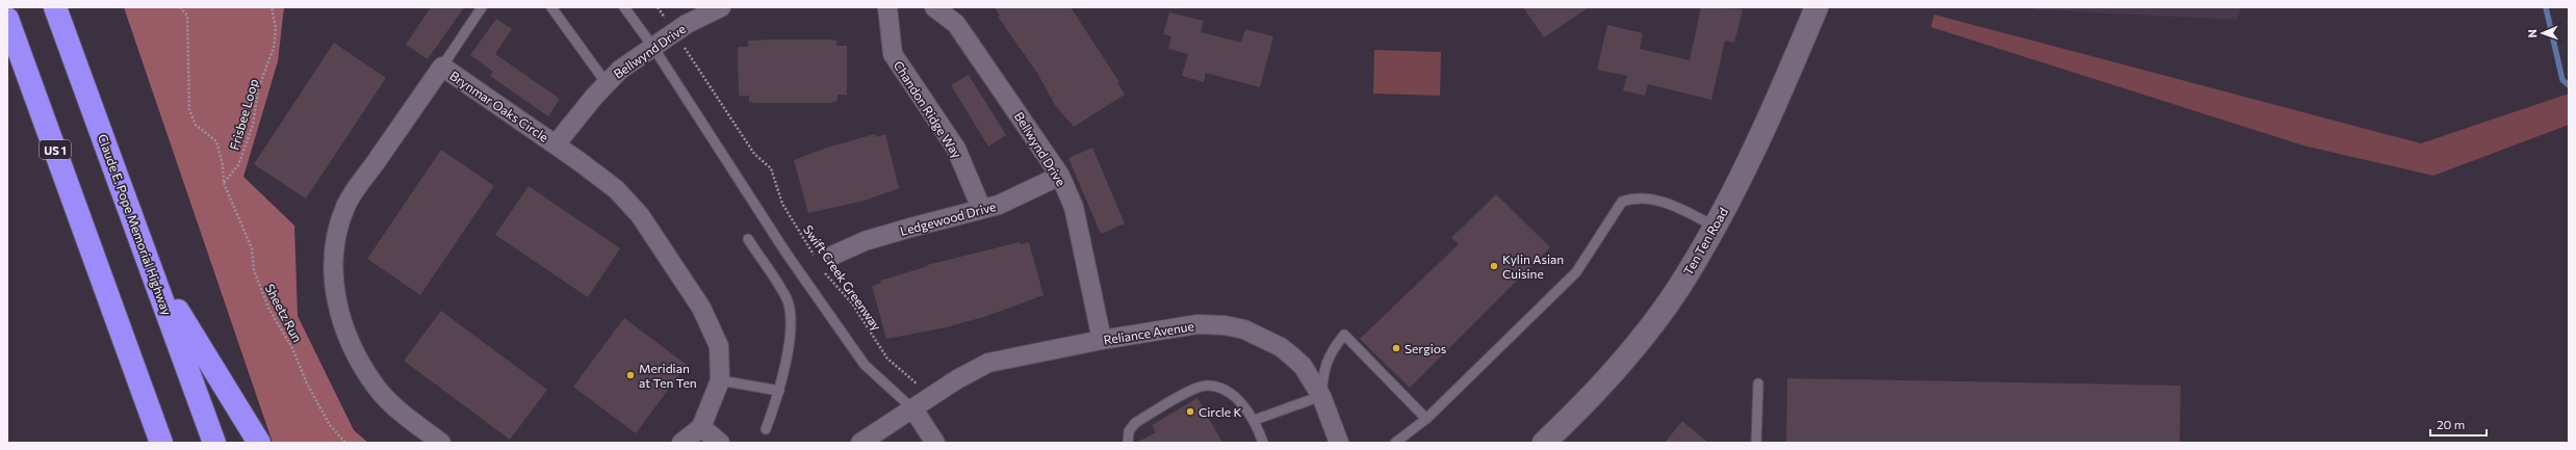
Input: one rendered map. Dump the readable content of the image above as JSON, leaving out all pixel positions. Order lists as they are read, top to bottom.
{
  "streets": {
    "highway": ["US 1", "Claude E. Pope Memorial Highway"],
    "main road": ["Ten Ten Road"],
    "street": [
      "Bellwynd Drive",
      "Brynmar Oaks Circle",
      "Chandon Ridge Way",
      "Ledgewood Drive",
      "Reliance Avenue"
    ],
    "path": ["Frisbee Loop", "Swift Creek Greenway", "Sheetz Run"]
  },
  "crossings": [
    ["Bellwynd Drive", "Brynmar Oaks Circle"],
    ["Bellwynd Drive", "Ledgewood Drive"],
    ["Bellwynd Drive", "Reliance Avenue"],
    ["Chandon Ridge Way", "Ledgewood Drive"],
    ["Frisbee Loop", "Sheetz Run"],
    ["Ledgewood Drive", "Swift Creek Greenway"]
  ],
  "places": [
    "Kylin Asian Cuisine",
    "Sergios",
    "Meridian at Ten Ten",
    "Circle K"
  ],
  "scale_bar": "20 m",
  "north": "left"
}
